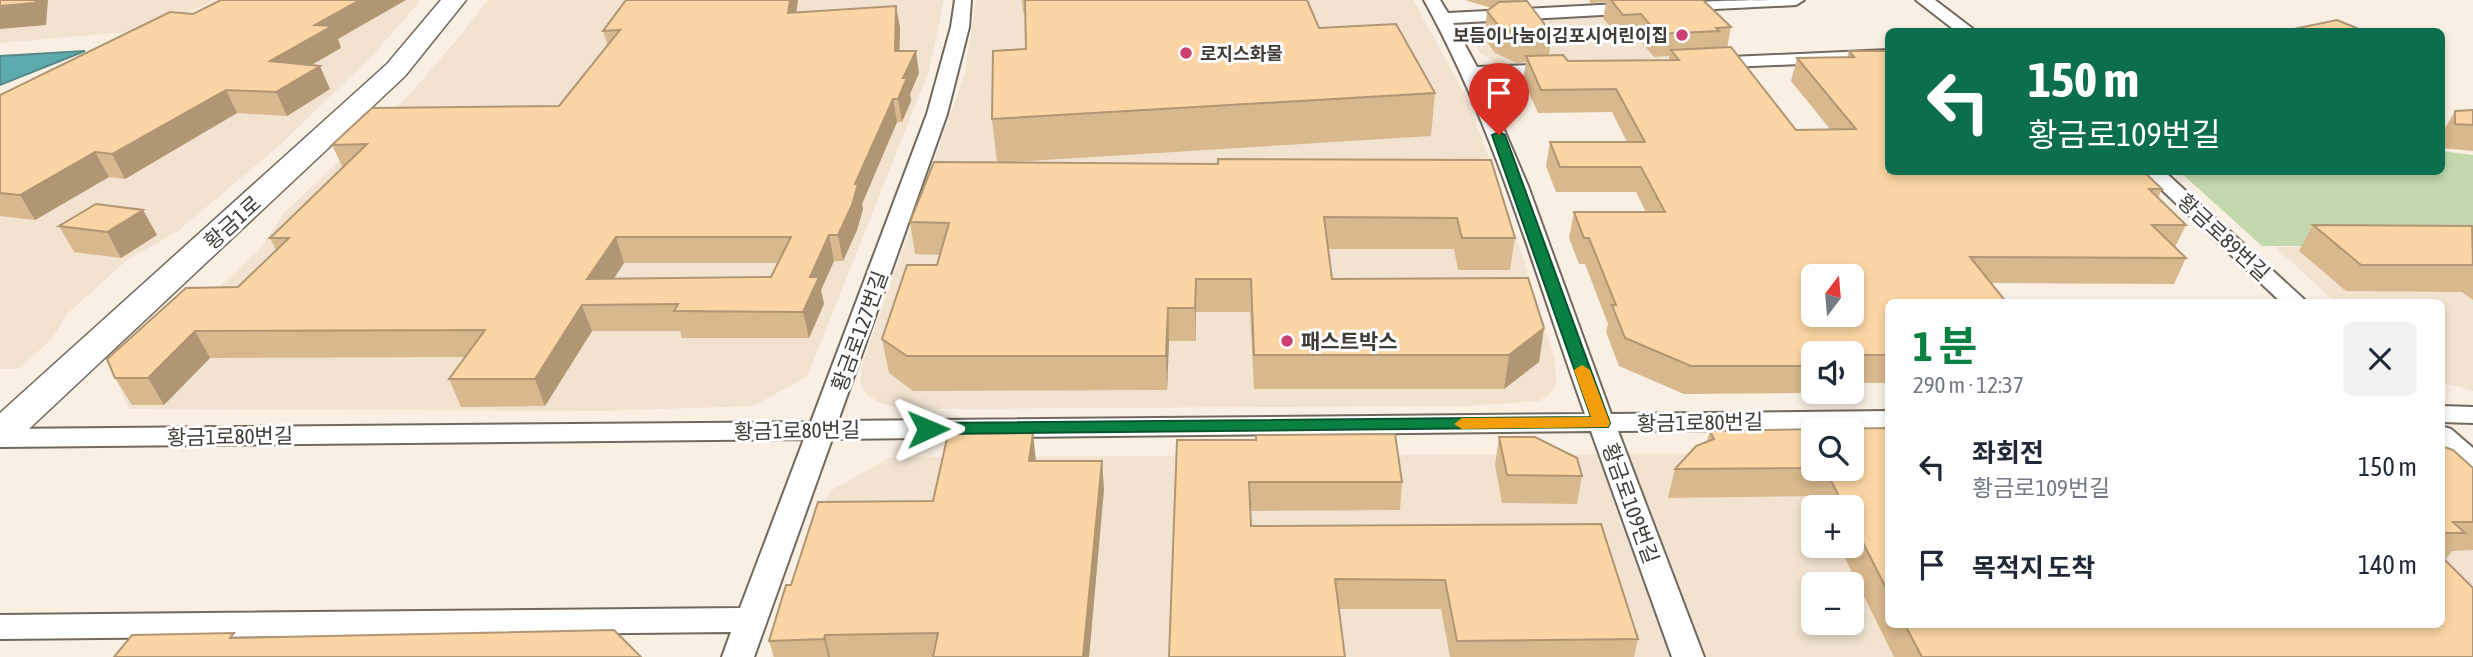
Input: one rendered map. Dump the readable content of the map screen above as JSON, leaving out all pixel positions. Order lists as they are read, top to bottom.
{
  "streets": {
    "street": [
      "황금1로",
      "황금로89번길",
      "황금로127번길",
      "황금1로80번길",
      "황금로109번길"
    ]
  },
  "crossings": [
    ["황금1로", "황금1로80번길"],
    ["황금로127번길", "황금1로80번길"],
    ["황금1로80번길", "황금로109번길"]
  ],
  "places": ["보듬이나눔이김포시어린이집", "로지스화물", "패스트박스"],
  "north": "top",
  "page": {
    "turn": ["150 m", "황금로109번길"],
    "map_buttons": ["+", "−"],
    "heading": ["1 분", "290 m · 12:37"],
    "list": [
      {
        "name": "좌회전",
        "note": "황금로109번길",
        "value": "150 m"
      },
      {
        "name": "목적지 도착",
        "value": "140 m"
      }
    ]
  }
}
